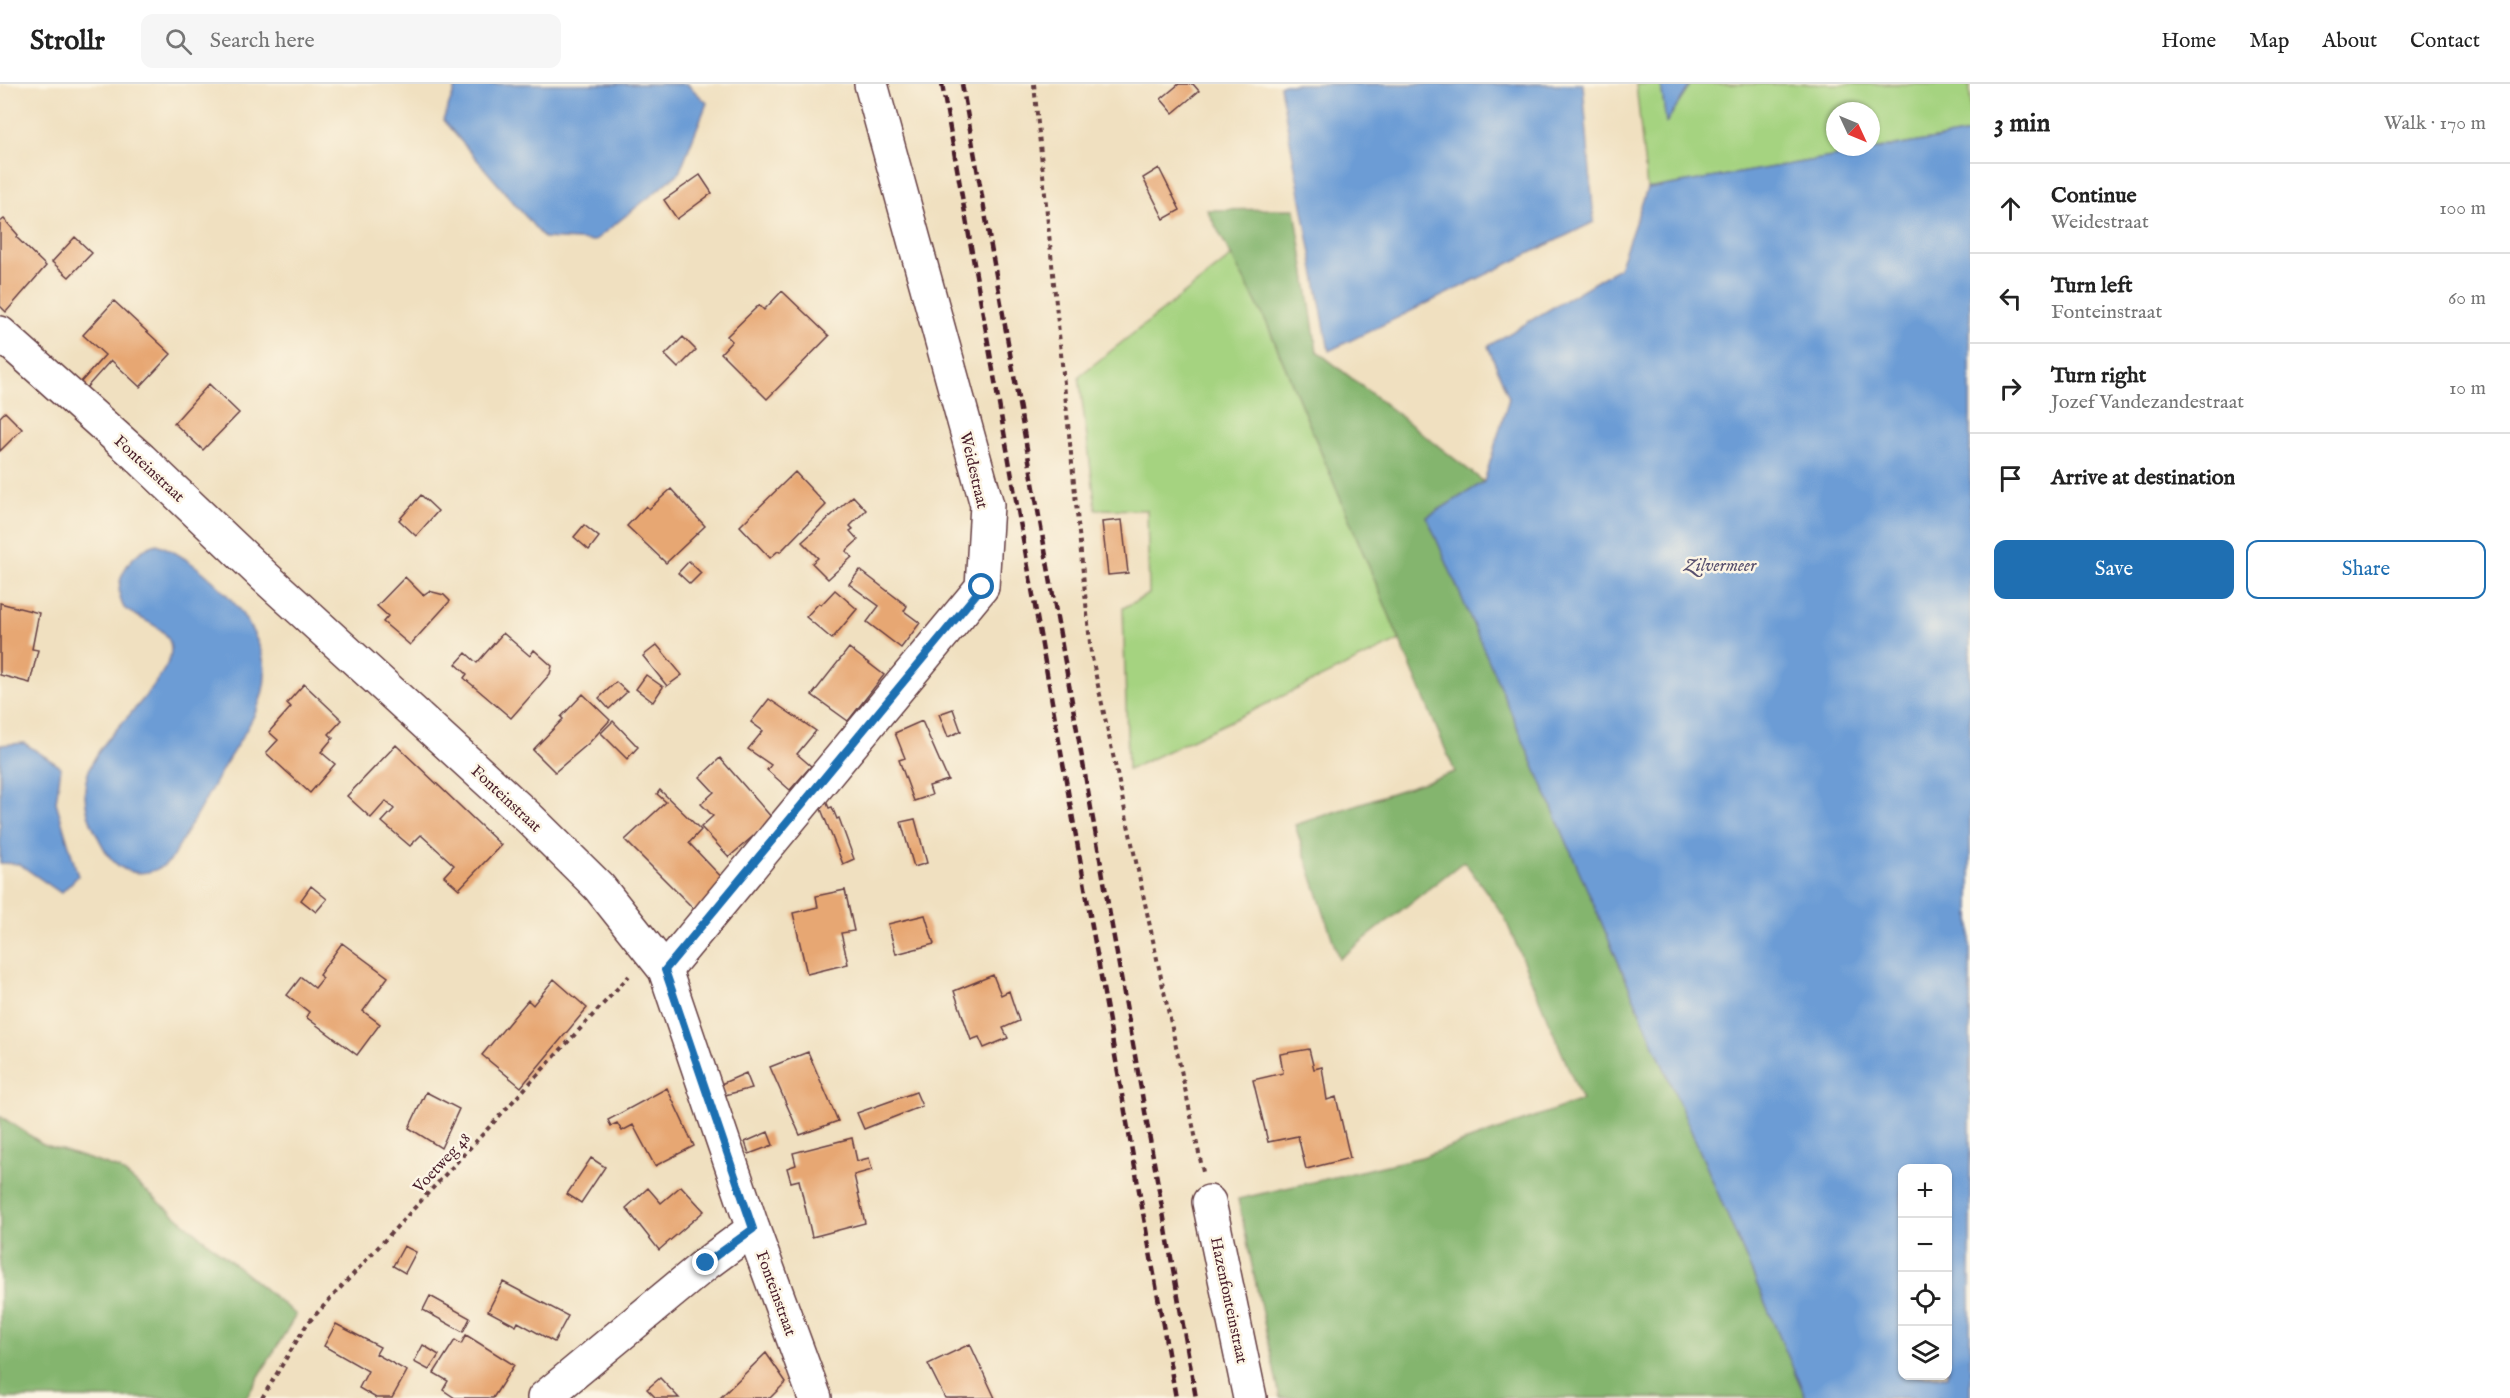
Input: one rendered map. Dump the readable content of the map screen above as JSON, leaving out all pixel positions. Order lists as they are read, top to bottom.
{
  "streets": {
    "street": ["Fonteinstraat", "Weidestraat", "Hazenfonteinstraat"],
    "path": ["Voetweg 48"]
  },
  "crossings": [
    ["Fonteinstraat", "Weidestraat"],
    ["Fonteinstraat", "Voetweg 48"],
    ["Weidestraat", "Voetweg 48"]
  ],
  "water": ["Zilvermeer"],
  "north": "bottom right",
  "page": {
    "header": "Strollr",
    "search": "Search here",
    "nav": [
      "Home",
      "Map",
      "About",
      "Contact"
    ],
    "heading": ["3 min", "Walk · 170 m"],
    "list": [
      ["Continue", "Weidestraat", "100 m"],
      ["Turn left", "Fonteinstraat", "60 m"],
      ["Turn right", "Jozef Vandezandestraat", "10 m"],
      "Arrive at destination"
    ],
    "buttons": ["Save", "Share"],
    "map_buttons": ["+", "−"]
  }
}
